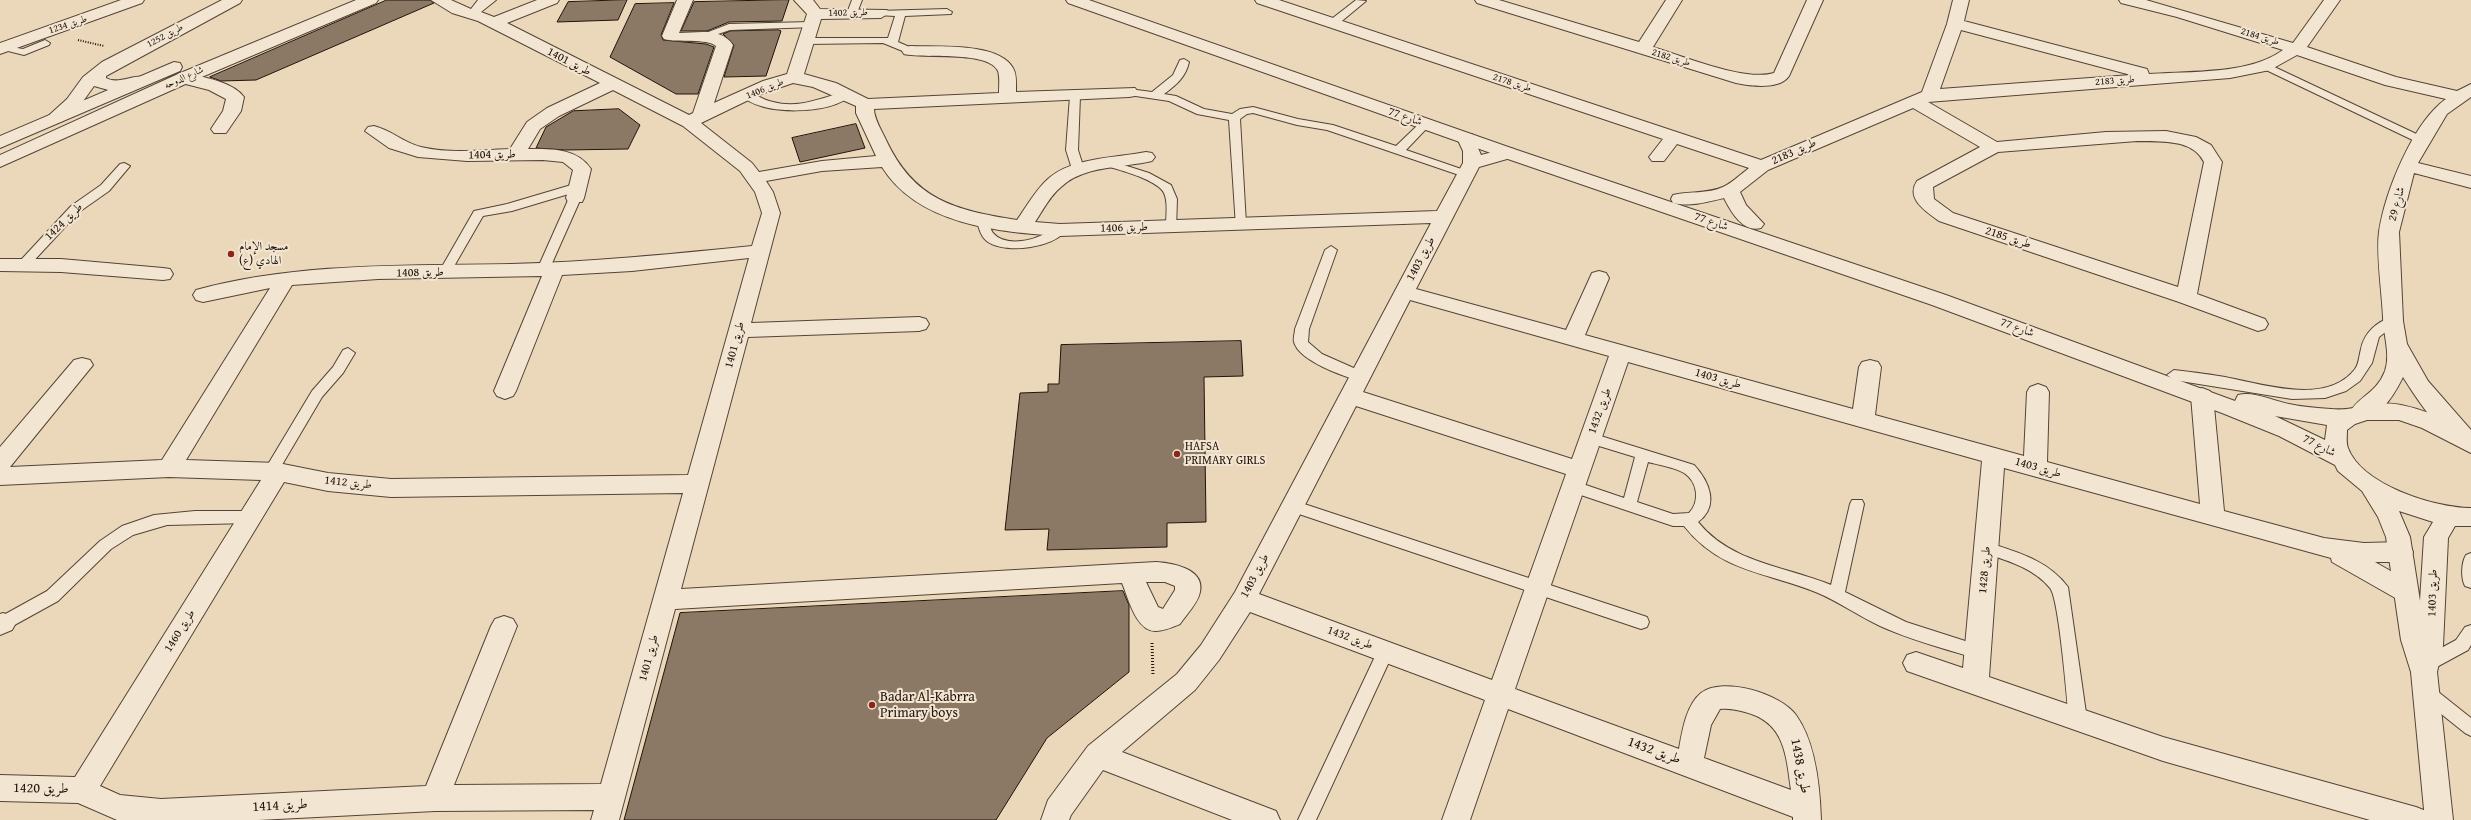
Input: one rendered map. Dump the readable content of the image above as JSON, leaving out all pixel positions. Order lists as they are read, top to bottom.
{
  "streets": {
    "street": [
      "طريق 1402",
      "طريق 1234",
      "طريق 1252",
      "طريق 2184",
      "طريق 2182",
      "طريق 1401",
      "شارع الدوحه",
      "طريق 2183",
      "طريق 2178",
      "طريق 1406",
      "شارع 77",
      "طريق 1404",
      "شارع 29",
      "طريق 2185",
      "طريق 1403",
      "طريق 1408",
      "طريق 1432",
      "طريق 1412",
      "طريق 1428",
      "طريق 1460",
      "طريق 1438",
      "طريق 1420",
      "طريق 1414"
    ],
    "lane": ["طريق 1424"]
  },
  "crossings": [
    ["طريق 1252", "شارع الدوحه"],
    ["طريق 2184", "طريق 2183"],
    ["طريق 2184", "شارع 29"],
    ["طريق 1401", "طريق 1406"],
    ["طريق 1401", "طريق 1408"],
    ["طريق 1401", "طريق 1412"],
    ["طريق 1401", "طريق 1414"],
    ["طريق 2183", "طريق 2178"],
    ["طريق 2183", "شارع 77"],
    ["طريق 1406", "طريق 1403"],
    ["شارع 77", "شارع 29"],
    ["طريق 1403", "طريق 1432"],
    ["طريق 1403", "طريق 1428"],
    ["طريق 1432", "طريق 1438"],
    ["طريق 1412", "طريق 1460"],
    ["طريق 1460", "طريق 1420"],
    ["طريق 1460", "طريق 1414"],
    ["طريق 1420", "طريق 1414"]
  ],
  "places": ["مسجد الإمام الهادي (ع)", "HAFSA PRIMARY GIRLS", "Badar Al-Kabrra Primary boys"]
}
